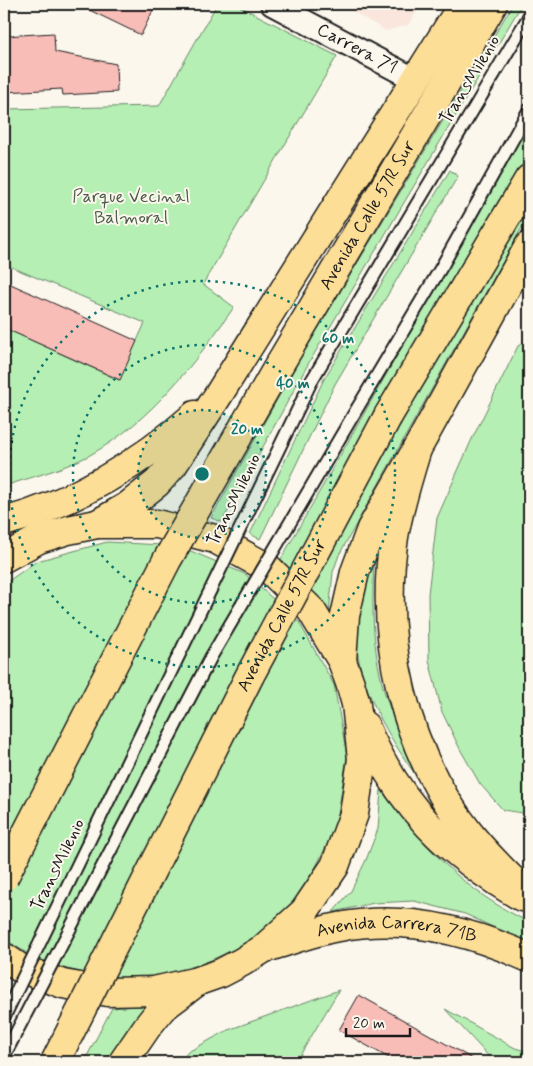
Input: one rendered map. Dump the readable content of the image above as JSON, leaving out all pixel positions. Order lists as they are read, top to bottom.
{
  "streets": {
    "main road": ["Avenida Calle 57R Sur", "Avenida Carrera 71B"],
    "street": ["Carrera 71"],
    "lane": ["TransMilenio"]
  },
  "parks": ["Parque Vecinal Balmoral"],
  "scale_bar": "20 m",
  "rings": ["60 m", "40 m", "20 m"]
}
